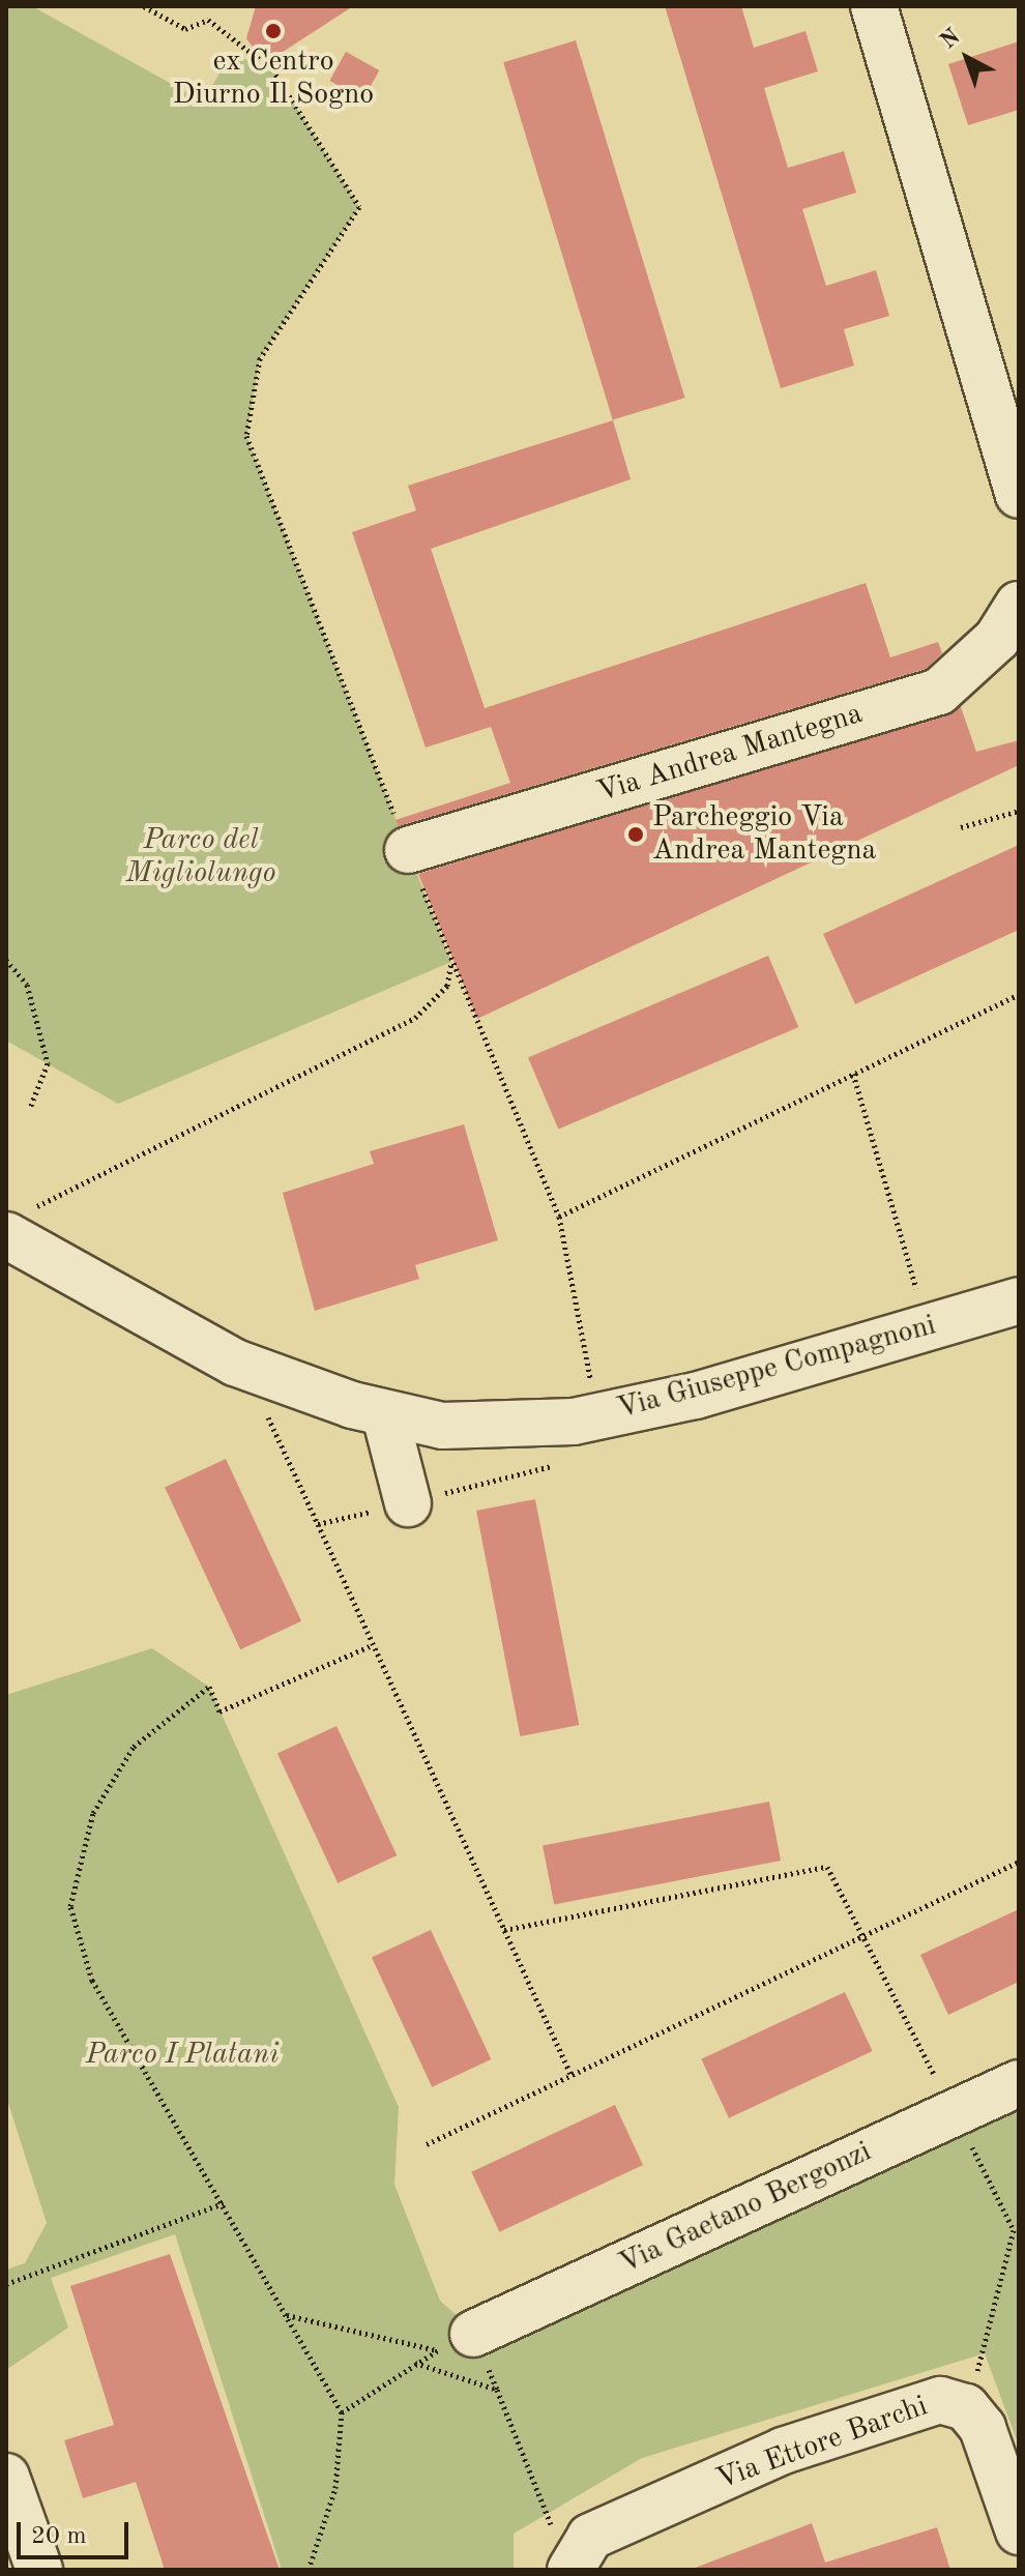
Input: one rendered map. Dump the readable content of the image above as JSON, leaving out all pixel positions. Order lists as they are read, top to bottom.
{
  "streets": {
    "street": [
      "Via Andrea Mantegna",
      "Via Giuseppe Compagnoni",
      "Via Gaetano Bergonzi",
      "Via Ettore Barchi"
    ]
  },
  "parks": ["Parco del Migliolungo", "Parco I Platani"],
  "places": ["ex Centro Diurno Il Sogno", "Parcheggio Via Andrea Mantegna"],
  "scale_bar": "20 m",
  "north": "top left"
}
